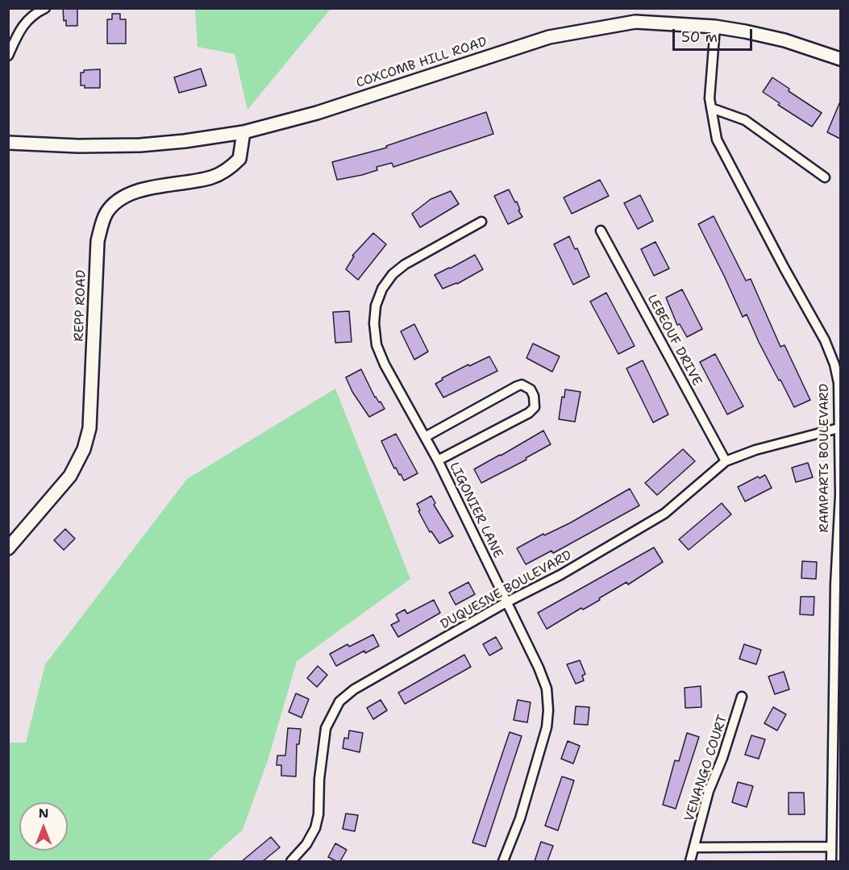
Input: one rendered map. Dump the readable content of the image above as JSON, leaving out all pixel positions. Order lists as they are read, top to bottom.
{
  "streets": {
    "main road": ["COXCOMB HILL ROAD", "REPP ROAD"],
    "street": [
      "LEBEOUF DRIVE",
      "RAMPARTS BOULEVARD",
      "LIGONIER LANE",
      "DUQUESNE BOULEVARD",
      "VENANGO COURT"
    ]
  },
  "crossings": [
    ["COXCOMB HILL ROAD", "REPP ROAD"],
    ["COXCOMB HILL ROAD", "RAMPARTS BOULEVARD"],
    ["LEBEOUF DRIVE", "DUQUESNE BOULEVARD"],
    ["RAMPARTS BOULEVARD", "DUQUESNE BOULEVARD"],
    ["LIGONIER LANE", "DUQUESNE BOULEVARD"]
  ],
  "scale_bar": "50 m",
  "north": "top"
}
